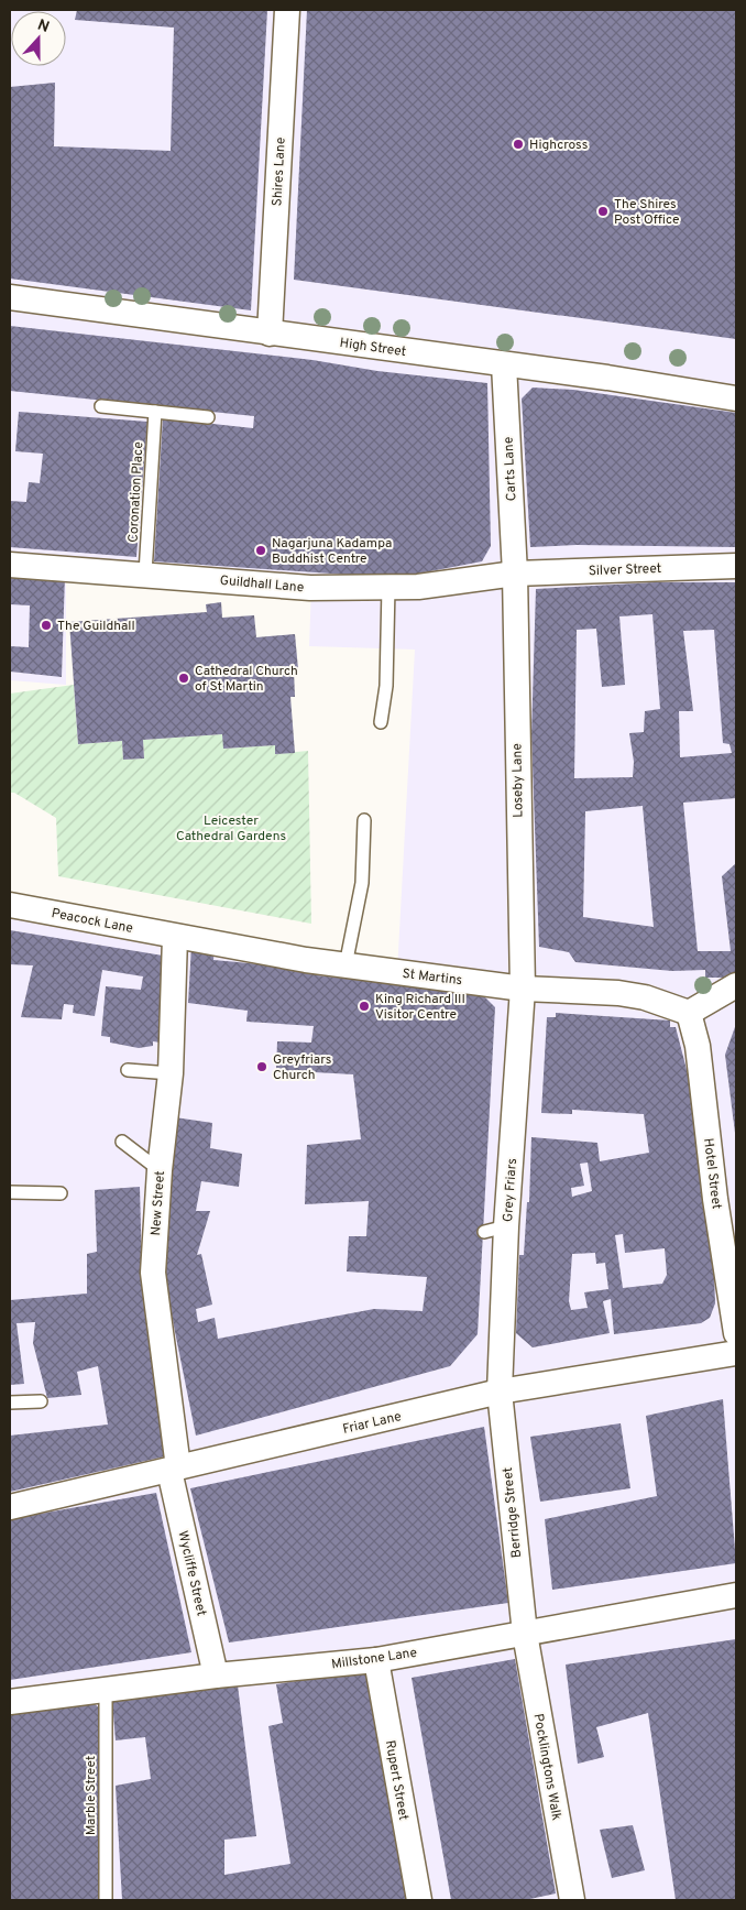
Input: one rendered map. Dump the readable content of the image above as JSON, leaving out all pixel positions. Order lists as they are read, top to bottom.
{
  "streets": {
    "street": [
      "Shires Lane",
      "High Street",
      "Carts Lane",
      "Silver Street",
      "Guildhall Lane",
      "Loseby Lane",
      "Peacock Lane",
      "St Martins",
      "Hotel Street",
      "Grey Friars",
      "New Street",
      "Friar Lane",
      "Berridge Street",
      "Wycliffe Street",
      "Millstone Lane",
      "Pocklingtons Walk",
      "Rupert Street"
    ],
    "lane": ["Coronation Place", "Marble Street"]
  },
  "crossings": [
    ["Shires Lane", "High Street"],
    ["High Street", "Carts Lane"],
    ["Carts Lane", "Silver Street"],
    ["Carts Lane", "Guildhall Lane"],
    ["Carts Lane", "Loseby Lane"],
    ["Coronation Place", "Guildhall Lane"],
    ["Silver Street", "Guildhall Lane"],
    ["Silver Street", "Loseby Lane"],
    ["Guildhall Lane", "Loseby Lane"],
    ["Loseby Lane", "St Martins"],
    ["Loseby Lane", "Grey Friars"],
    ["Peacock Lane", "St Martins"],
    ["Peacock Lane", "New Street"],
    ["St Martins", "Hotel Street"],
    ["St Martins", "Grey Friars"],
    ["St Martins", "New Street"],
    ["Grey Friars", "Friar Lane"],
    ["Grey Friars", "Berridge Street"],
    ["New Street", "Friar Lane"],
    ["New Street", "Wycliffe Street"],
    ["Friar Lane", "Berridge Street"],
    ["Friar Lane", "Wycliffe Street"],
    ["Berridge Street", "Millstone Lane"],
    ["Berridge Street", "Pocklingtons Walk"],
    ["Wycliffe Street", "Millstone Lane"],
    ["Millstone Lane", "Pocklingtons Walk"],
    ["Millstone Lane", "Rupert Street"],
    ["Millstone Lane", "Marble Street"]
  ],
  "parks": ["Leicester Cathedral Gardens"],
  "places": [
    "Highcross",
    "The Shires Post Office",
    "Nagarjuna Kadampa Buddhist Centre",
    "The Guildhall",
    "Cathedral Church of St Martin",
    "King Richard III Visitor Centre",
    "Greyfriars Church"
  ],
  "north": "top"
}
